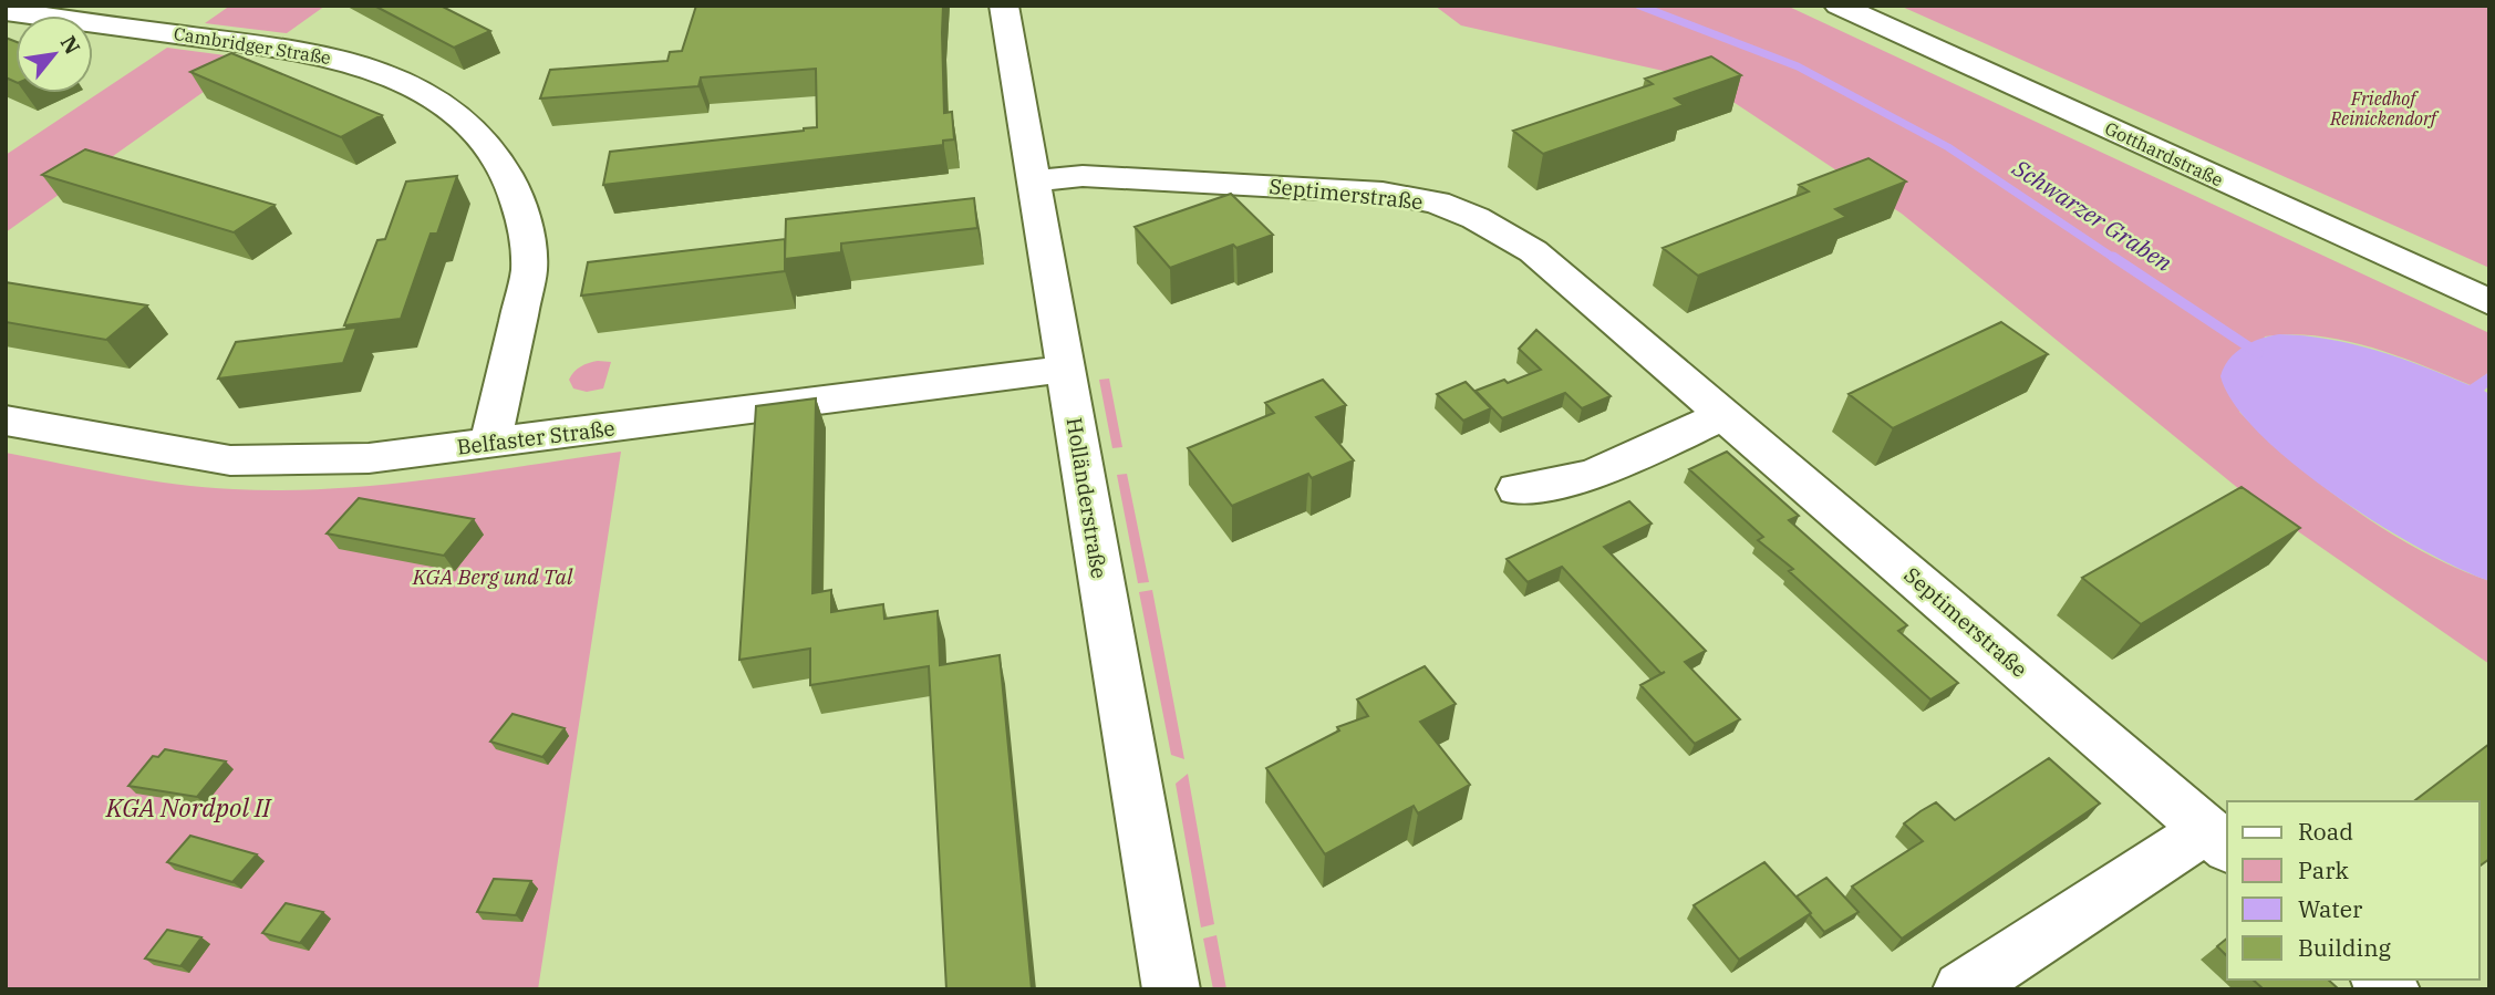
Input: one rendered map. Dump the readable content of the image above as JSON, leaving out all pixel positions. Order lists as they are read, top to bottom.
{
  "streets": {
    "street": [
      "Cambridger Straße",
      "Gotthardstraße",
      "Septimerstraße",
      "Belfaster Straße",
      "Holländerstraße"
    ]
  },
  "crossings": [
    ["Cambridger Straße", "Belfaster Straße"],
    ["Septimerstraße", "Holländerstraße"],
    ["Belfaster Straße", "Holländerstraße"]
  ],
  "water": ["Schwarzer Graben"],
  "parks": ["Friedhof Reinickendorf", "KGA Berg und Tal", "KGA Nordpol II"],
  "legend": [
    "Road",
    "Park",
    "Water",
    "Building"
  ],
  "north": "top right"
}
